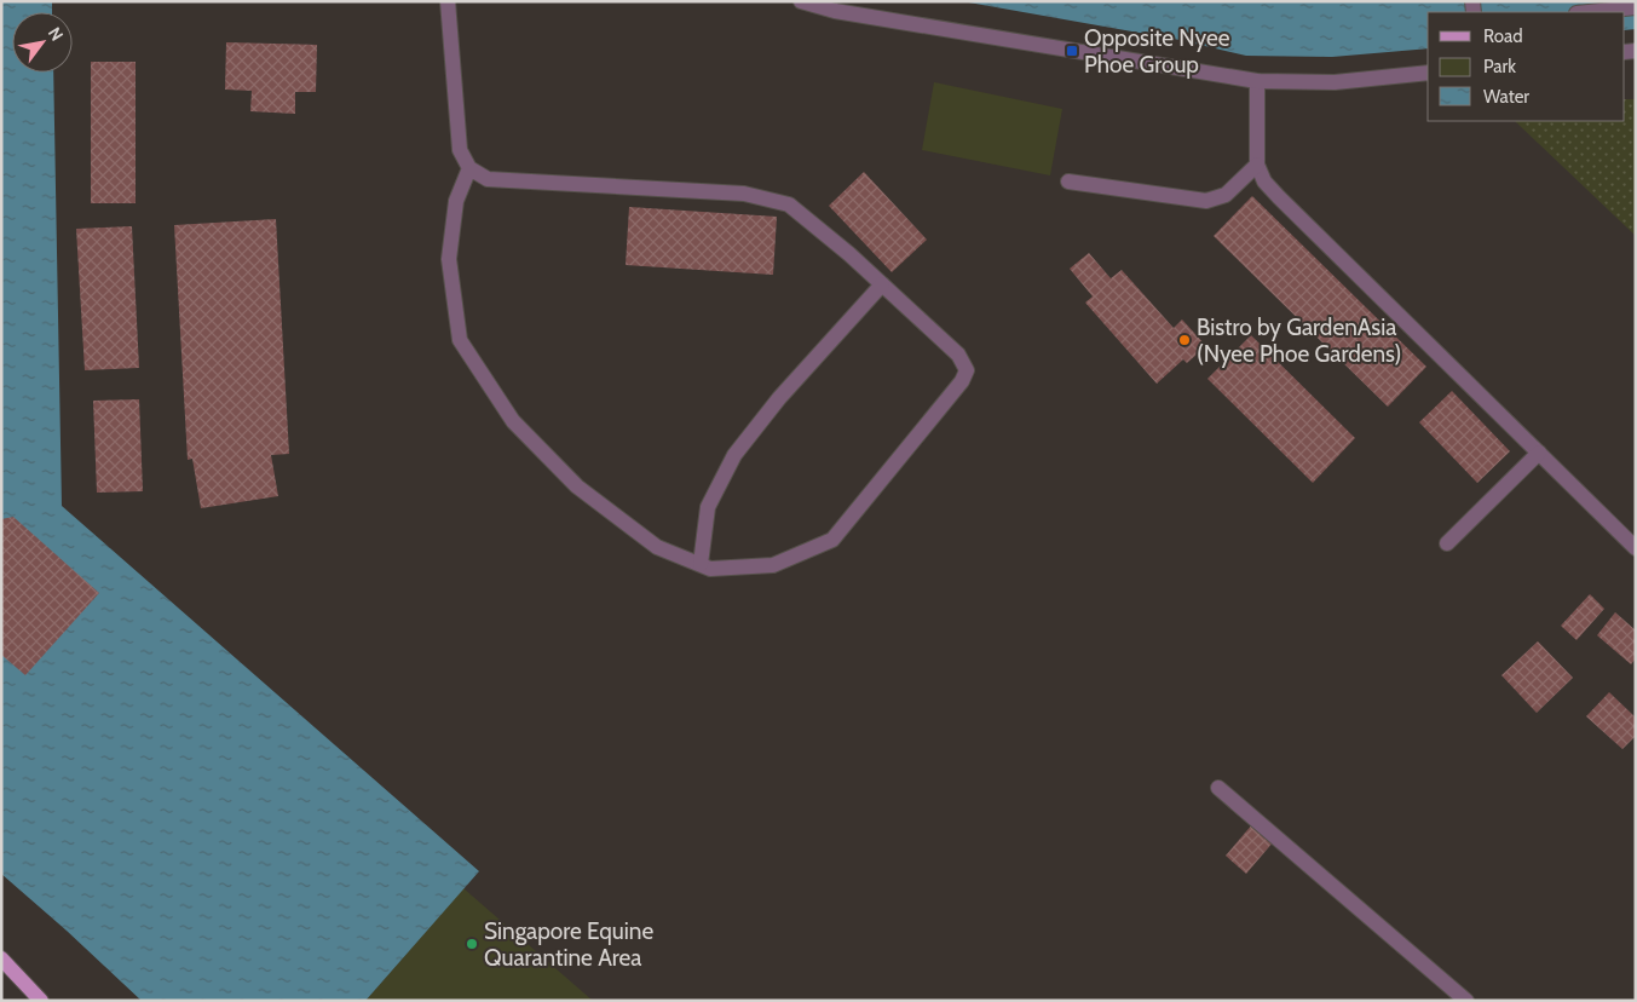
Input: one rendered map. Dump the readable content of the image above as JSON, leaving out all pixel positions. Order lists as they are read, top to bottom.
{
  "places": {
    "transit": ["Opposite Nyee Phoe Group"],
    "other": ["Bistro by GardenAsia (Nyee Phoe Gardens)", "Singapore Equine Quarantine Area"]
  },
  "legend": ["Road", "Park", "Water"],
  "north": "top right"
}
